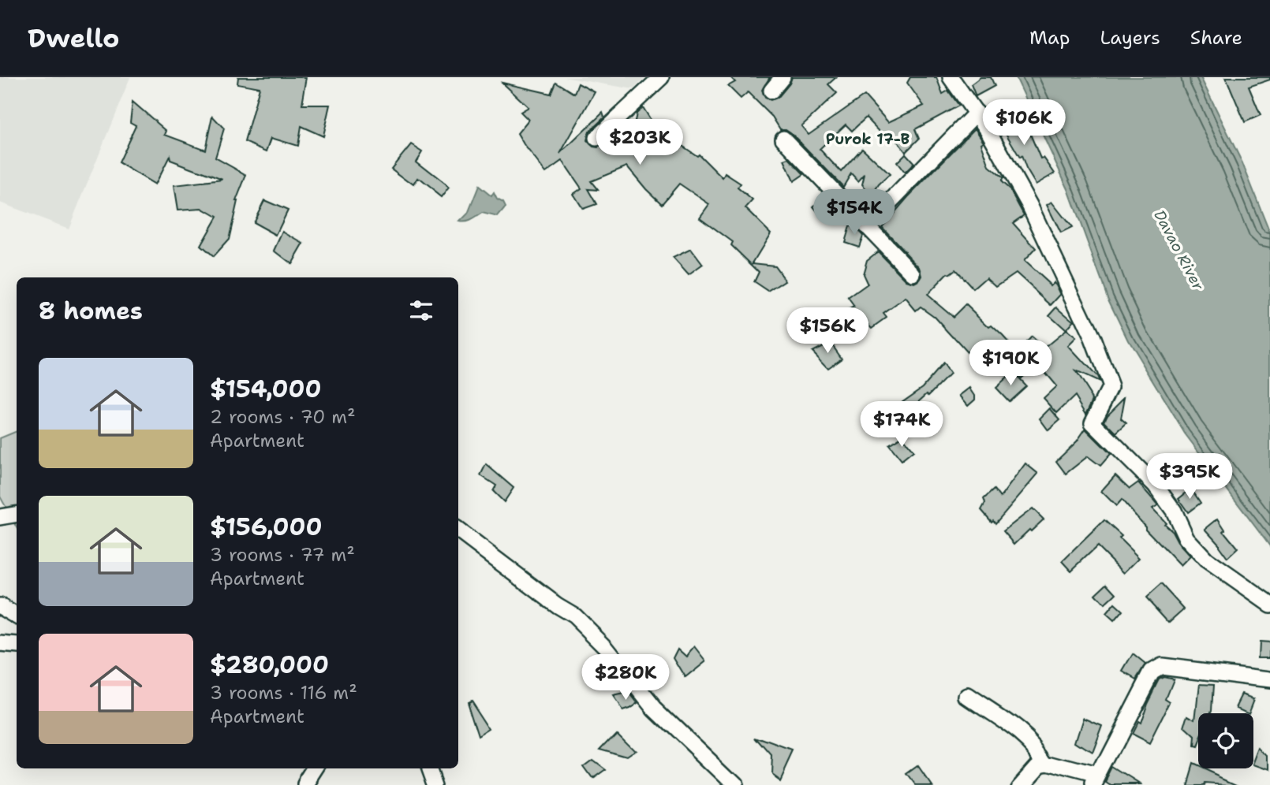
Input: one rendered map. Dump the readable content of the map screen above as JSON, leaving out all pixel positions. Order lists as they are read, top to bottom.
{
  "districts": ["Purok 17-B"],
  "water": ["Davao River"],
  "page": {
    "header": "Dwello",
    "nav": ["Map", "Layers", "Share"],
    "price": [
      "$106K",
      "$203K",
      "$154K",
      "$156K",
      "$190K",
      "$174K",
      "$395K",
      "$280K"
    ],
    "heading": "8 homes",
    "list": [
      {
        "name": "$154,000",
        "note": "2 rooms · 70 m² · Apartment"
      },
      {
        "name": "$156,000",
        "note": "3 rooms · 77 m² · Apartment"
      },
      {
        "name": "$280,000",
        "note": "3 rooms · 116 m² · Apartment"
      }
    ]
  }
}
